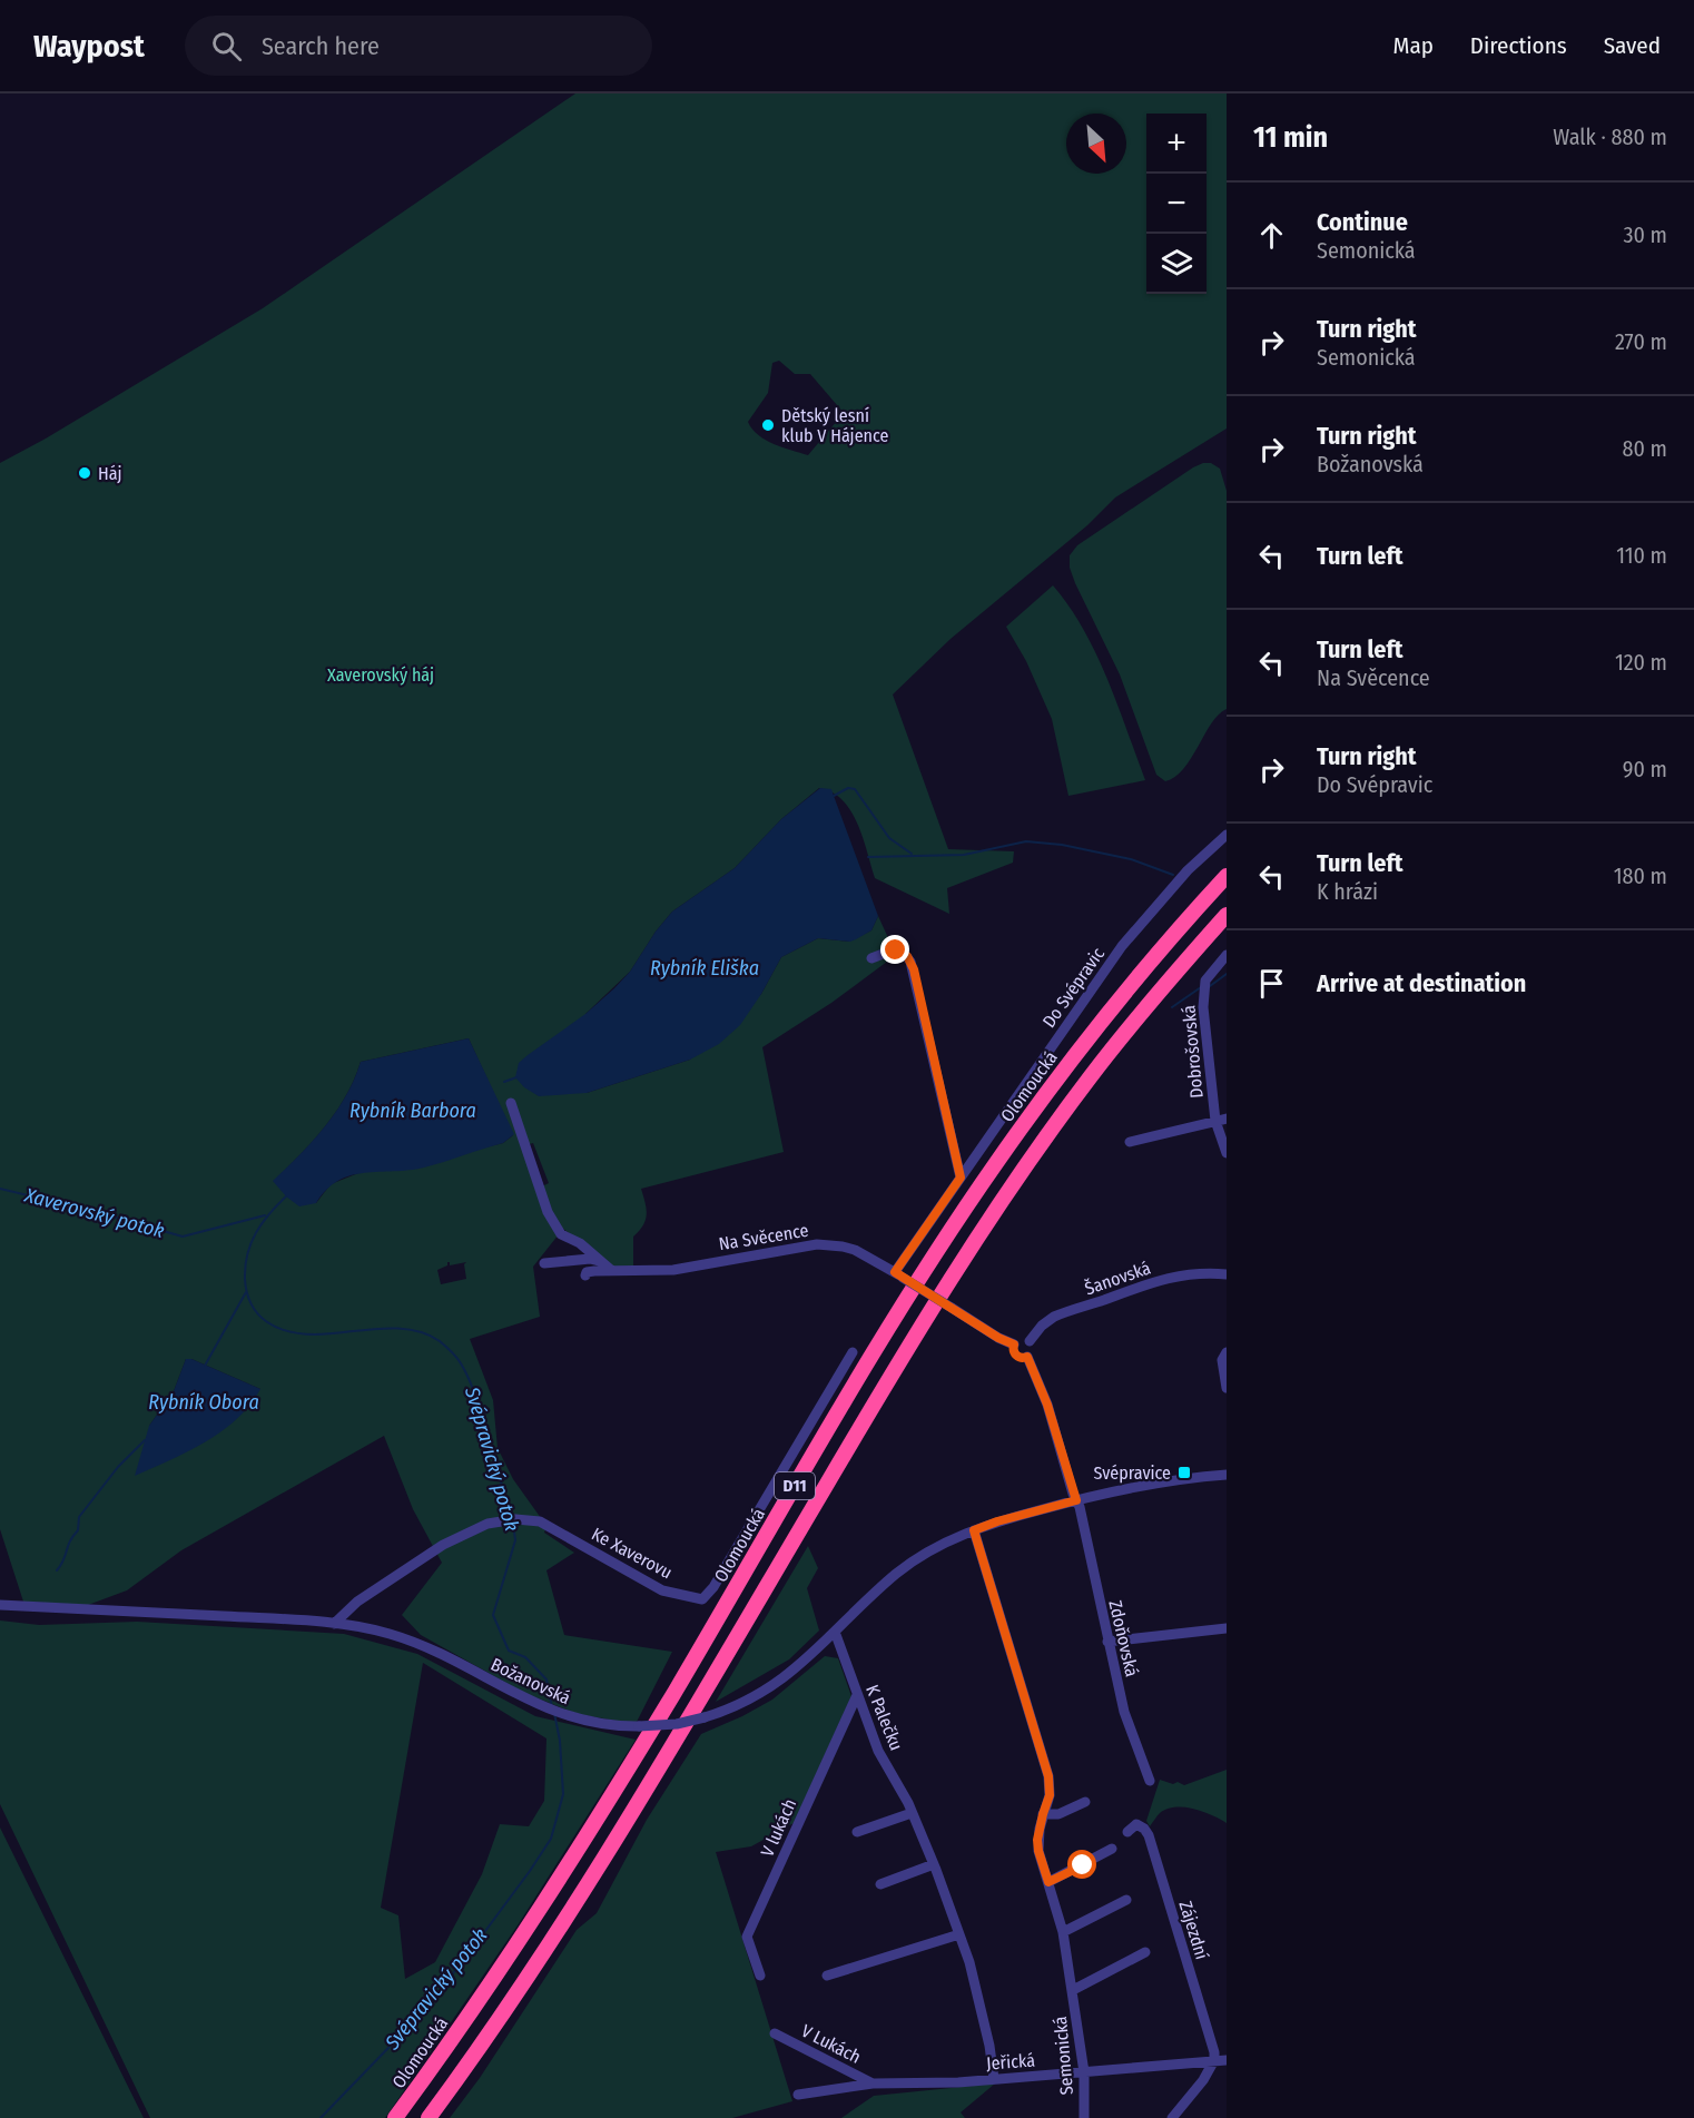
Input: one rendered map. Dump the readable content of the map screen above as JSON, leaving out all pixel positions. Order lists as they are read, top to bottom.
{
  "streets": {
    "highway": ["Olomoucká", "D11"],
    "street": [
      "Do Svépravic",
      "Dobrošovská",
      "Na Svěcence",
      "Šanovská",
      "Ke Xaverovu",
      "Zdoňovská",
      "Božanovská",
      "K Palečku",
      "V lukách",
      "Zájezdní",
      "V Lukách",
      "Semonická",
      "Jeřická"
    ]
  },
  "crossings": [
    ["Do Svépravic", "Na Svěcence"],
    ["Na Svěcence", "Šanovská"],
    ["Na Svěcence", "Zdoňovská"],
    ["Šanovská", "Zdoňovská"],
    ["Ke Xaverovu", "Božanovská"],
    ["Zdoňovská", "Božanovská"],
    ["Božanovská", "K Palečku"],
    ["Božanovská", "Semonická"],
    ["K Palečku", "V lukách"],
    ["K Palečku", "Jeřická"],
    ["Zájezdní", "Jeřická"],
    ["V Lukách", "Jeřická"],
    ["Semonická", "Jeřická"]
  ],
  "water": [
    "Rybník Eliška",
    "Rybník Barbora",
    "Xaverovský potok",
    "Rybník Obora",
    "Svépravický potok"
  ],
  "parks": ["Xaverovský háj"],
  "places": {
    "other": ["Dětský lesní klub V Hájence", "Háj"],
    "transit": ["Svépravice"]
  },
  "north": "bottom right",
  "page": {
    "header": "Waypost",
    "search": "Search here",
    "nav": ["Map", "Directions", "Saved"],
    "heading": ["11 min", "Walk · 880 m"],
    "map_buttons": ["+", "−"],
    "list": [
      ["Continue", "Semonická", "30 m"],
      ["Turn right", "Semonická", "270 m"],
      ["Turn right", "Božanovská", "80 m"],
      ["Turn left", "110 m"],
      ["Turn left", "Na Svěcence", "120 m"],
      ["Turn right", "Do Svépravic", "90 m"],
      ["Turn left", "K hrázi", "180 m"],
      "Arrive at destination"
    ]
  }
}
